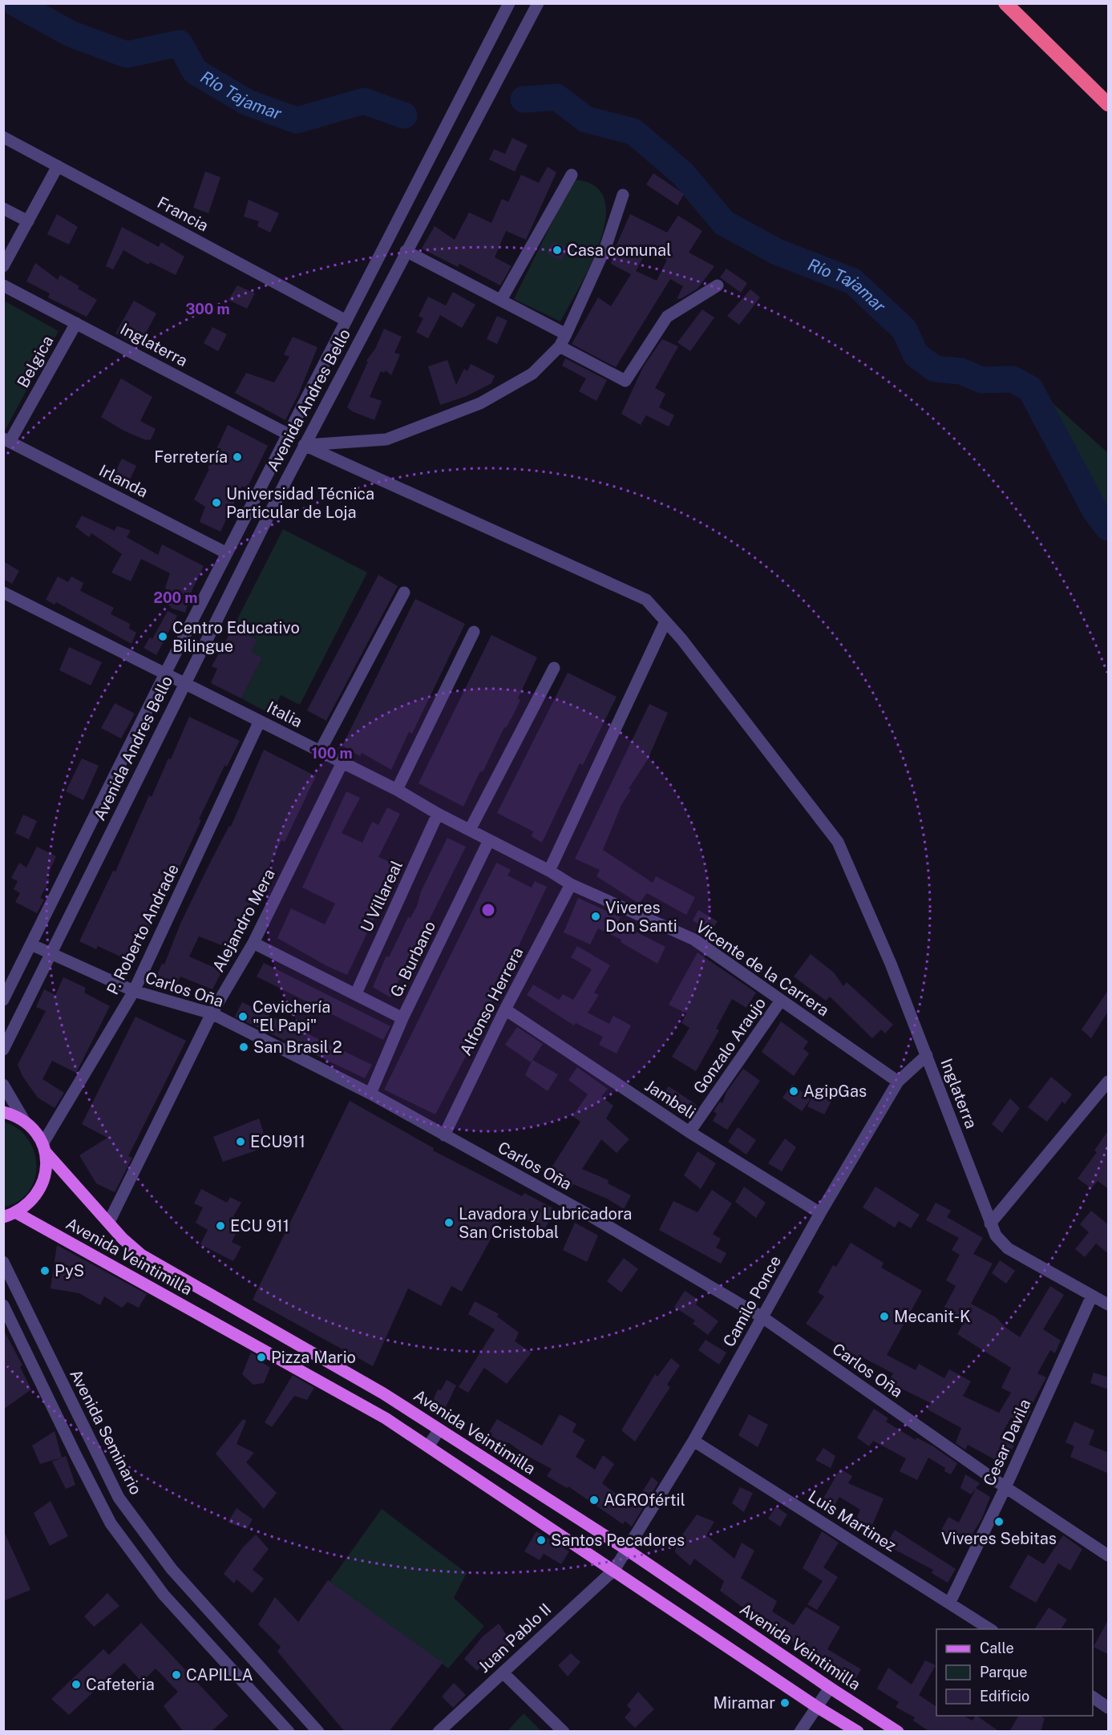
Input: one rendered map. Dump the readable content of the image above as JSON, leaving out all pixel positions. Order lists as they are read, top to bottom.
{
  "streets": {
    "main road": ["Avenida Veintimilla"],
    "street": [
      "Francia",
      "Inglaterra",
      "Belgica",
      "Avenida Andres Bello",
      "Irlanda",
      "Italia",
      "U Villareal",
      "Alejandro Mera",
      "P. Roberto Andrade",
      "G. Burbano",
      "Vicente de la Carrera",
      "Carlos Oña",
      "Alfonso Herrera",
      "Gonzalo Araujo",
      "Jambeli",
      "Camilo Ponce",
      "Avenida Seminario",
      "Cesar Davila",
      "Luis Martinez",
      "Juan Pablo II"
    ]
  },
  "crossings": [
    ["Francia", "Avenida Andres Bello"],
    ["Inglaterra", "Belgica"],
    ["Inglaterra", "Avenida Andres Bello"],
    ["Inglaterra", "Camilo Ponce"],
    ["Inglaterra", "Cesar Davila"],
    ["Belgica", "Irlanda"],
    ["Avenida Andres Bello", "Irlanda"],
    ["Avenida Andres Bello", "Italia"],
    ["Avenida Andres Bello", "Carlos Oña"],
    ["Italia", "U Villareal"],
    ["Italia", "Alejandro Mera"],
    ["Italia", "P. Roberto Andrade"],
    ["Italia", "G. Burbano"],
    ["Italia", "Vicente de la Carrera"],
    ["Alejandro Mera", "Carlos Oña"],
    ["Alejandro Mera", "Avenida Veintimilla"],
    ["P. Roberto Andrade", "Carlos Oña"],
    ["P. Roberto Andrade", "Avenida Veintimilla"],
    ["G. Burbano", "Carlos Oña"],
    ["Vicente de la Carrera", "Alfonso Herrera"],
    ["Vicente de la Carrera", "Gonzalo Araujo"],
    ["Vicente de la Carrera", "Camilo Ponce"],
    ["Carlos Oña", "Alfonso Herrera"],
    ["Carlos Oña", "Camilo Ponce"],
    ["Carlos Oña", "Cesar Davila"],
    ["Alfonso Herrera", "Jambeli"],
    ["Gonzalo Araujo", "Jambeli"],
    ["Jambeli", "Camilo Ponce"],
    ["Avenida Veintimilla", "Camilo Ponce"],
    ["Avenida Veintimilla", "Juan Pablo II"],
    ["Camilo Ponce", "Luis Martinez"],
    ["Camilo Ponce", "Juan Pablo II"],
    ["Cesar Davila", "Luis Martinez"]
  ],
  "water": ["Río Tajamar"],
  "places": [
    "Casa comunal",
    "Ferretería",
    "Universidad Técnica Particular de Loja",
    "Centro Educativo Bilingue",
    "Viveres Don Santi",
    "Cevichería \"El Papi\"",
    "San Brasil 2",
    "AgipGas",
    "ECU911",
    "Lavadora y Lubricadora San Cristobal",
    "ECU 911",
    "PyS",
    "Mecanit-K",
    "Pizza Mario",
    "AGROfértil",
    "Viveres Sebitas",
    "Santos Pecadores",
    "CAPILLA",
    "Cafeteria",
    "Miramar"
  ],
  "legend": ["Calle", "Parque", "Edificio"],
  "rings": ["300 m", "200 m", "100 m"]
}
